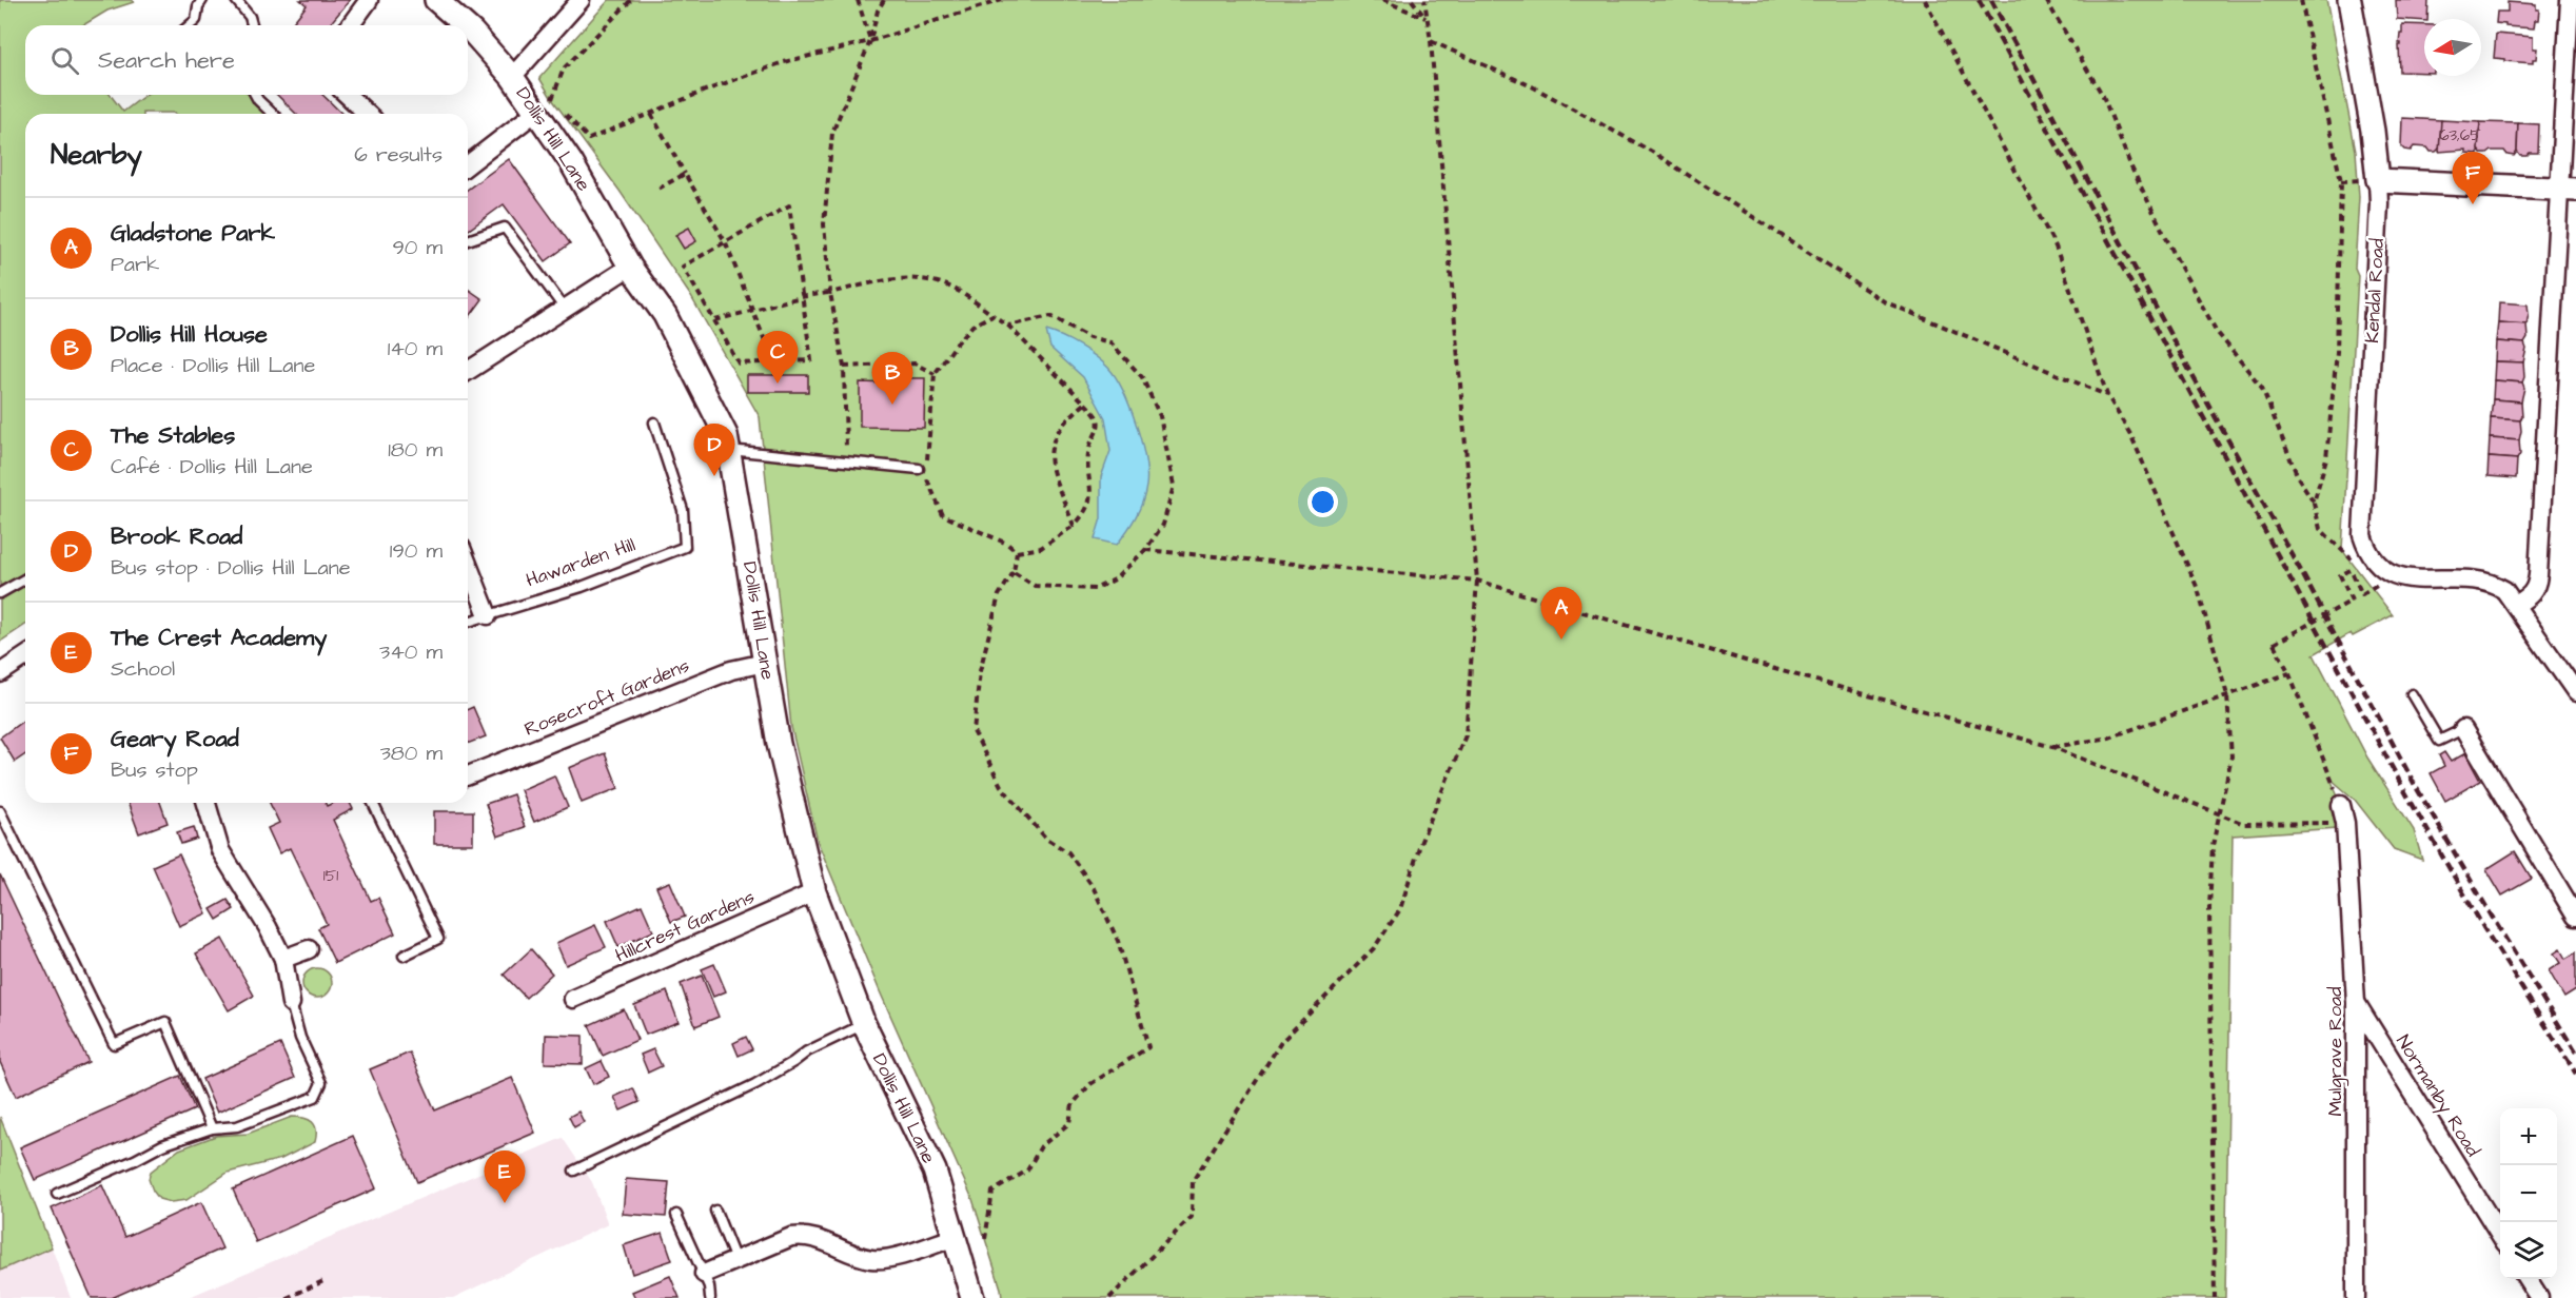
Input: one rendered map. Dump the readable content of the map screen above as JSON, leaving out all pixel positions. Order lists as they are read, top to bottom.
{
  "streets": {
    "street": [
      "Dollis Hill Lane",
      "Kendal Road",
      "Rosecroft Gardens",
      "Hillcrest Gardens",
      "Mulgrave Road",
      "Normanby Road"
    ],
    "lane": ["Hawarden Hill"]
  },
  "crossings": [
    ["Dollis Hill Lane", "Rosecroft Gardens"],
    ["Dollis Hill Lane", "Hillcrest Gardens"],
    ["Mulgrave Road", "Normanby Road"]
  ],
  "house_numbers": ["63,65", "151"],
  "north": "left",
  "page": {
    "search": "Search here",
    "heading": ["Nearby", "6 results"],
    "pins": [
      "F",
      "C",
      "B",
      "D",
      "A",
      "E"
    ],
    "list": [
      {
        "mark": "A",
        "name": "Gladstone Park",
        "note": "Park",
        "value": "90 m"
      },
      {
        "mark": "B",
        "name": "Dollis Hill House",
        "note": "Place · Dollis Hill Lane",
        "value": "140 m"
      },
      {
        "mark": "C",
        "name": "The Stables",
        "note": "Café · Dollis Hill Lane",
        "value": "180 m"
      },
      {
        "mark": "D",
        "name": "Brook Road",
        "note": "Bus stop · Dollis Hill Lane",
        "value": "190 m"
      },
      {
        "mark": "E",
        "name": "The Crest Academy",
        "note": "School",
        "value": "340 m"
      },
      {
        "mark": "F",
        "name": "Geary Road",
        "note": "Bus stop",
        "value": "380 m"
      }
    ],
    "map_buttons": ["+", "−"]
  }
}
